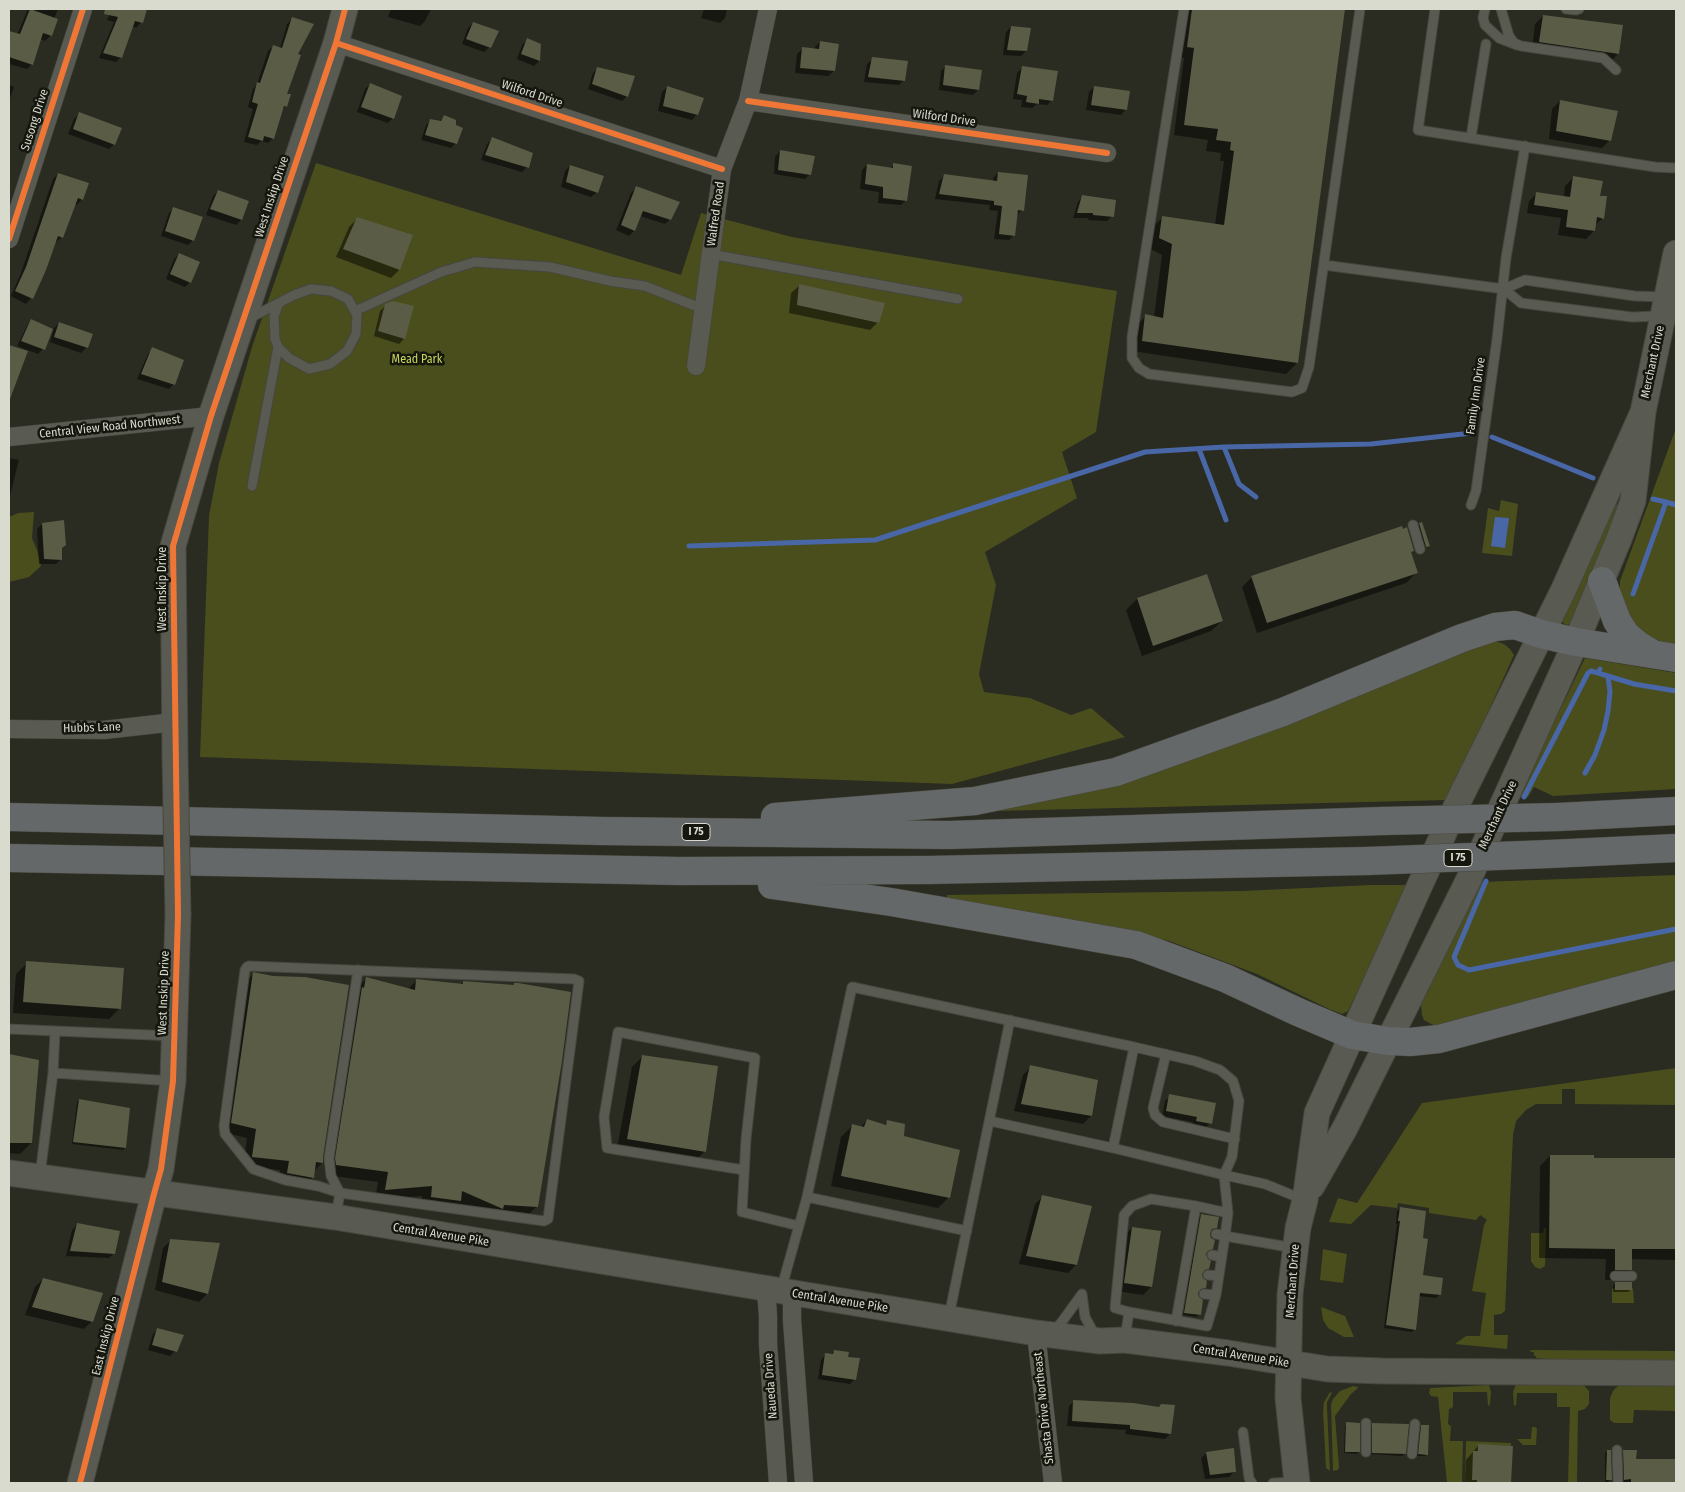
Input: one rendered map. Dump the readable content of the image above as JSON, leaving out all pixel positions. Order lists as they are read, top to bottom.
{
  "streets": {
    "highway": ["I 75"],
    "main road": [
      "West Inskip Drive",
      "Merchant Drive",
      "Central Avenue Pike",
      "East Inskip Drive"
    ],
    "street": [
      "Wilford Drive",
      "Susong Drive",
      "Walfred Road",
      "Central View Road Northwest",
      "Hubbs Lane",
      "Naueda Drive",
      "Shasta Drive Northeast"
    ],
    "lane": ["Family Inn Drive"]
  },
  "crossings": [
    ["Wilford Drive", "West Inskip Drive"],
    ["Wilford Drive", "Walfred Road"],
    ["West Inskip Drive", "Central View Road Northwest"],
    ["West Inskip Drive", "Hubbs Lane"],
    ["West Inskip Drive", "Central Avenue Pike"],
    ["West Inskip Drive", "East Inskip Drive"],
    ["Merchant Drive", "Central Avenue Pike"],
    ["Central Avenue Pike", "East Inskip Drive"],
    ["Central Avenue Pike", "Naueda Drive"],
    ["Central Avenue Pike", "Shasta Drive Northeast"]
  ],
  "parks": ["Mead Park"]
}
